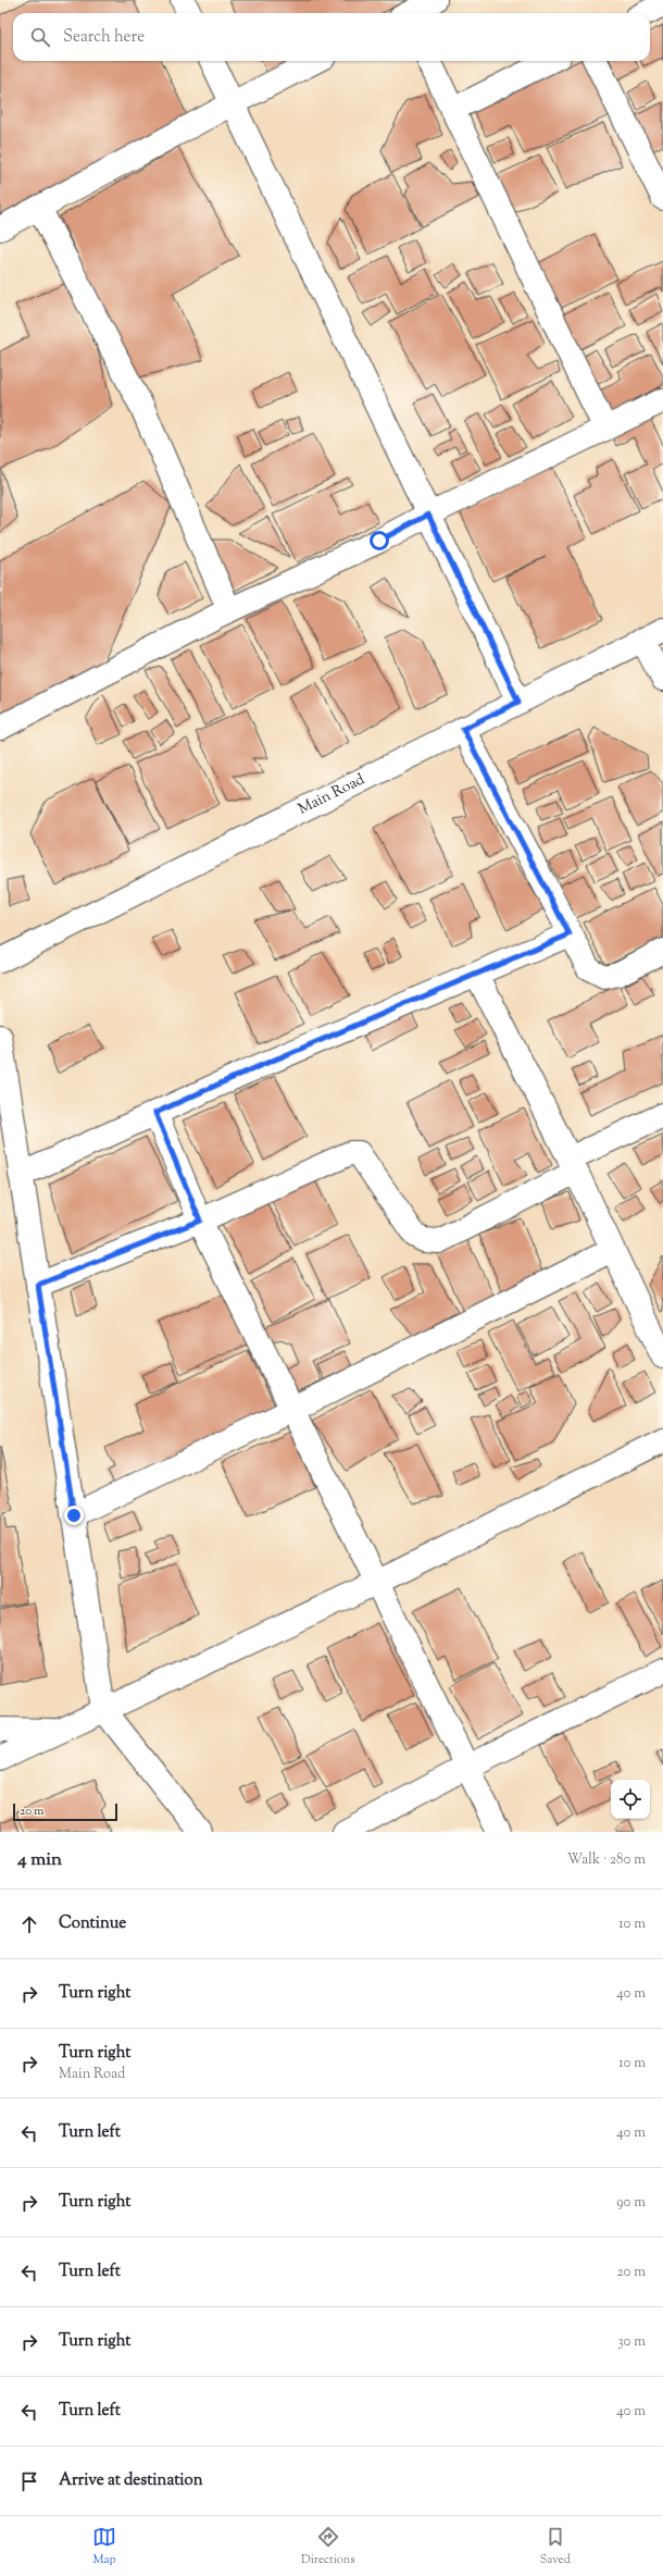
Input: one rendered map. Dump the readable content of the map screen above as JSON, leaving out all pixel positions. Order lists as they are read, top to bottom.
{
  "streets": {
    "street": ["Main Road"]
  },
  "scale_bar": "20 m",
  "page": {
    "search": "Search here",
    "scale": "20 m",
    "heading": ["4 min", "Walk · 280 m"],
    "list": [
      ["Continue", "10 m"],
      ["Turn right", "40 m"],
      ["Turn right", "Main Road", "10 m"],
      ["Turn left", "40 m"],
      ["Turn right", "90 m"],
      ["Turn left", "20 m"],
      ["Turn right", "30 m"],
      ["Turn left", "40 m"],
      "Arrive at destination"
    ],
    "nav": ["Map", "Directions", "Saved"]
  }
}
